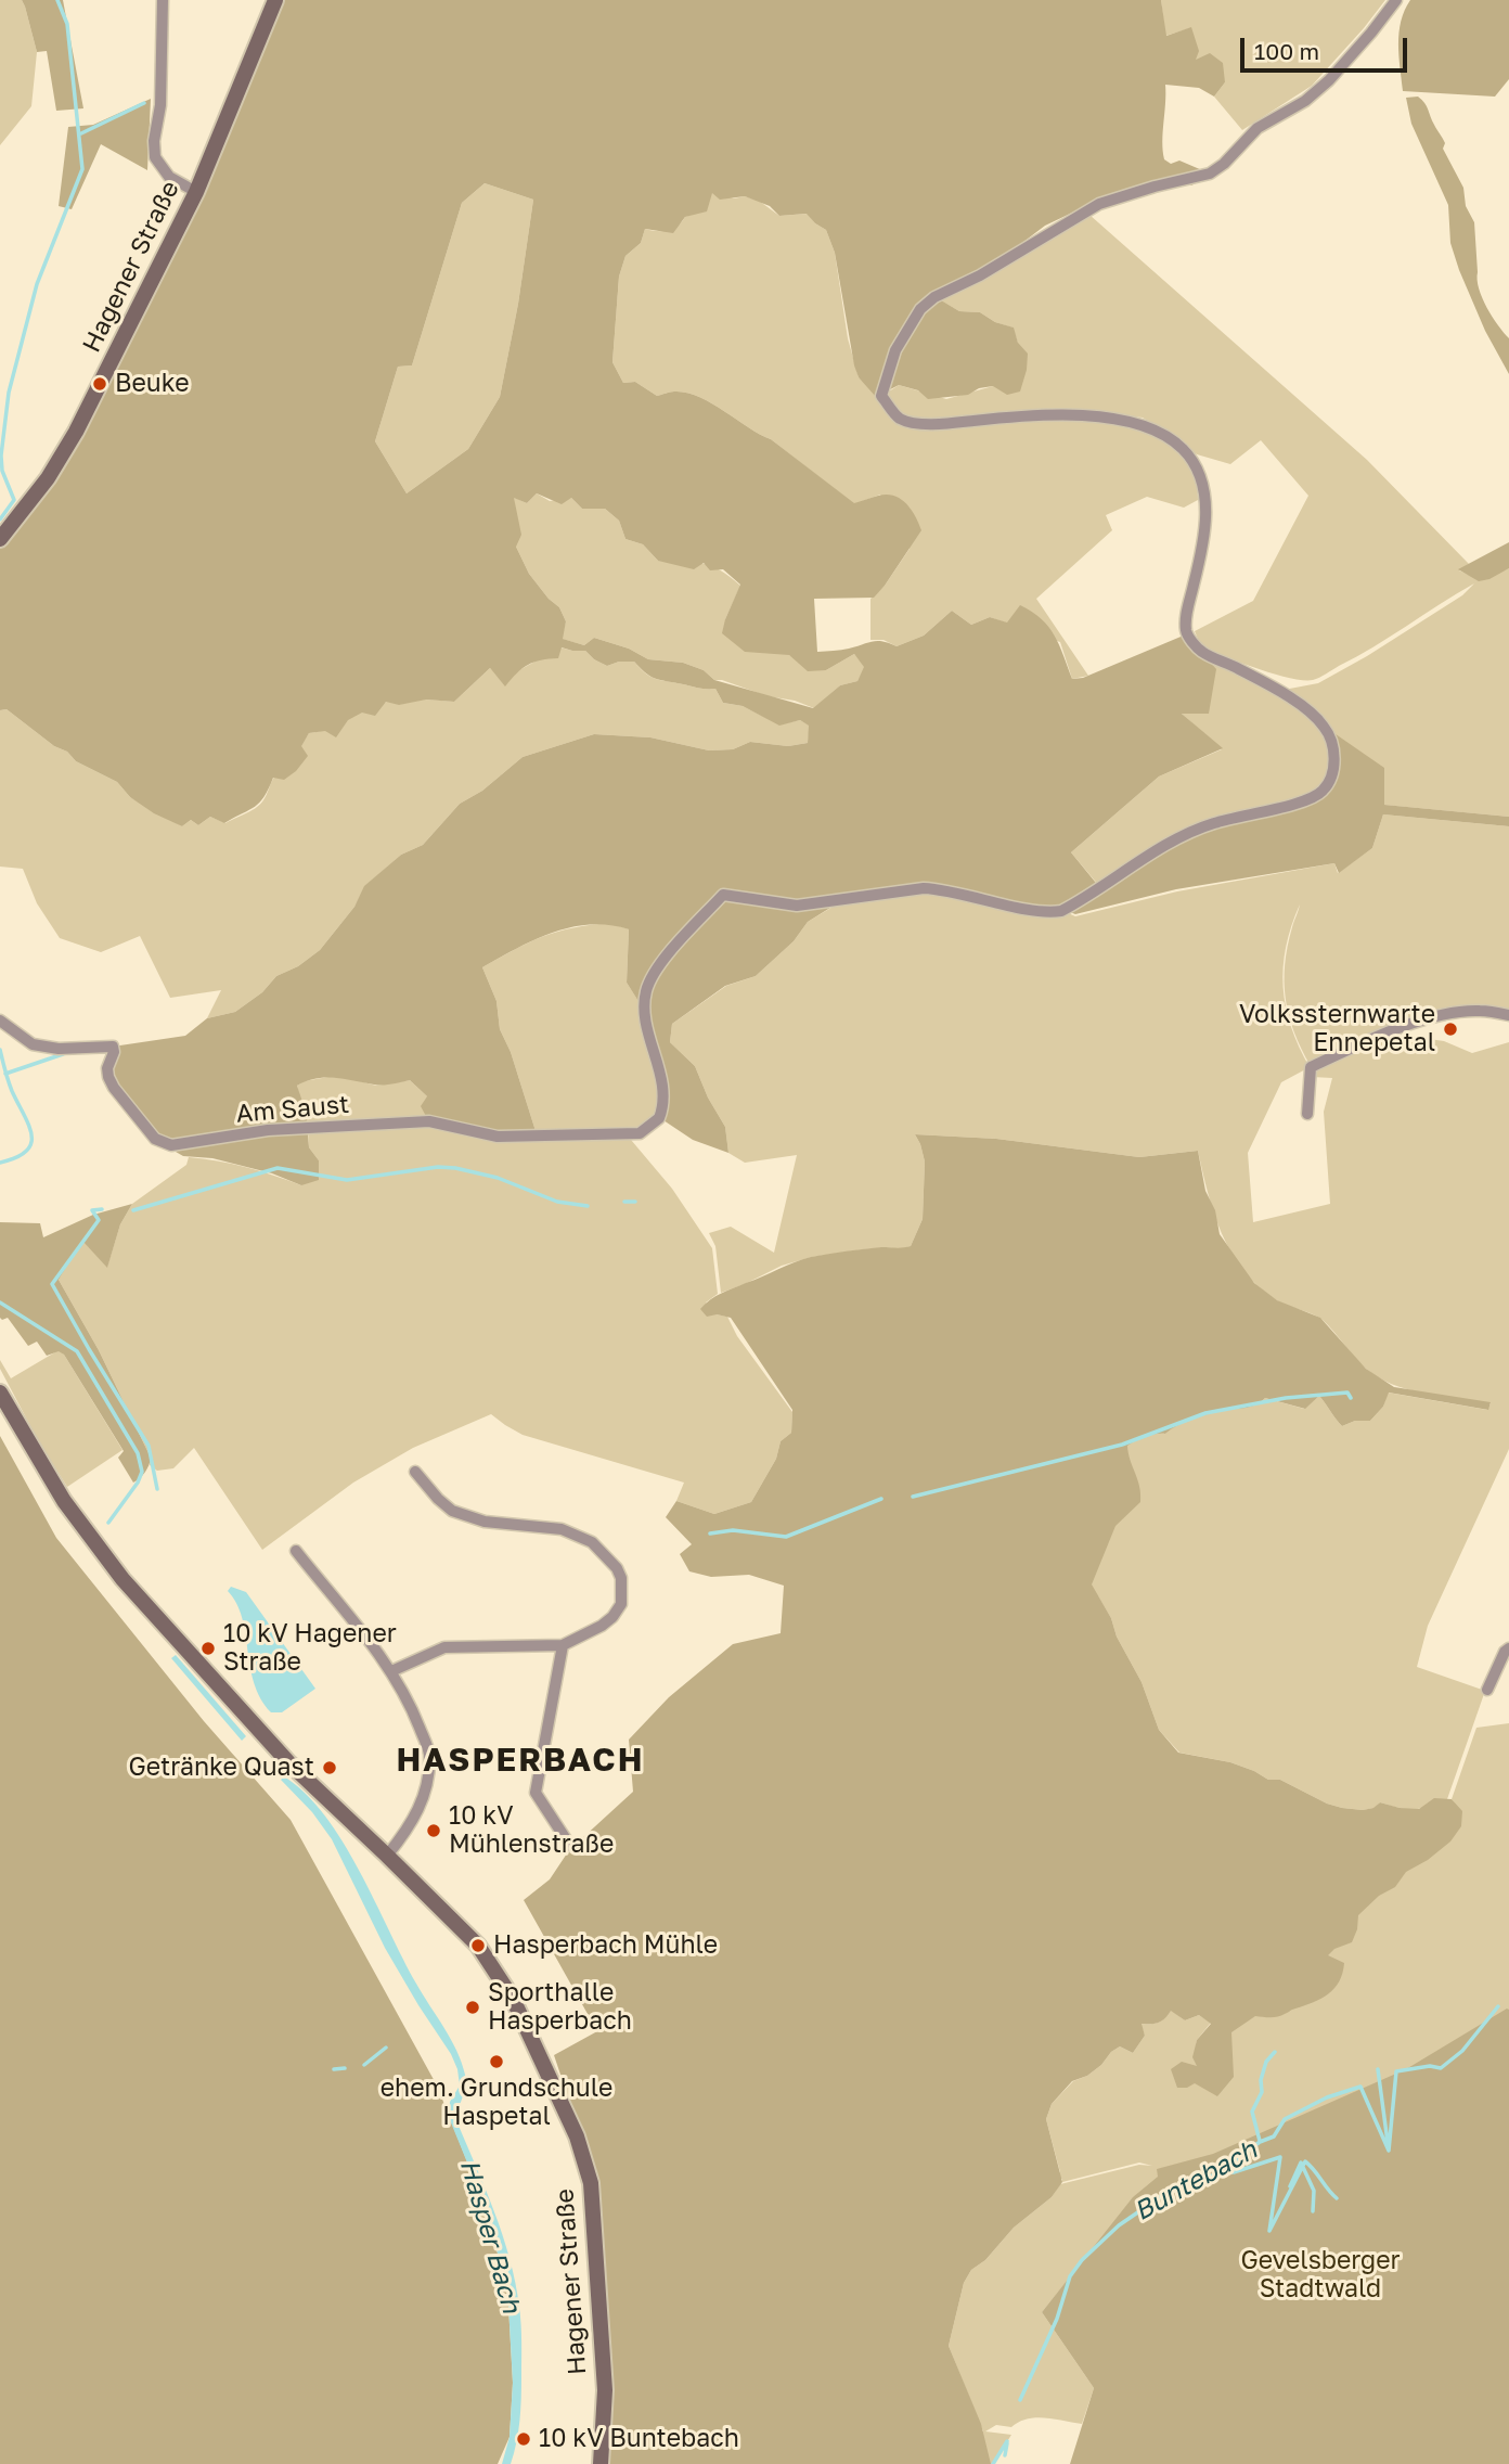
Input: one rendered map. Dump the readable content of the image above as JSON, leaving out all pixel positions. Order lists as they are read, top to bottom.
{
  "streets": {
    "main road": ["Hagener Straße"],
    "street": ["Am Saust"]
  },
  "districts": ["HASPERBACH"],
  "water": ["Buntebach", "Hasper Bach"],
  "parks": ["Gevelsberger Stadtwald"],
  "places": [
    "Beuke",
    "Volkssternwarte Ennepetal",
    "10 kV Hagener Straße",
    "Getränke Quast",
    "10 kV Mühlenstraße",
    "Hasperbach Mühle",
    "Sporthalle Hasperbach",
    "ehem. Grundschule Haspetal",
    "10 kV Buntebach"
  ],
  "scale_bar": "100 m"
}
